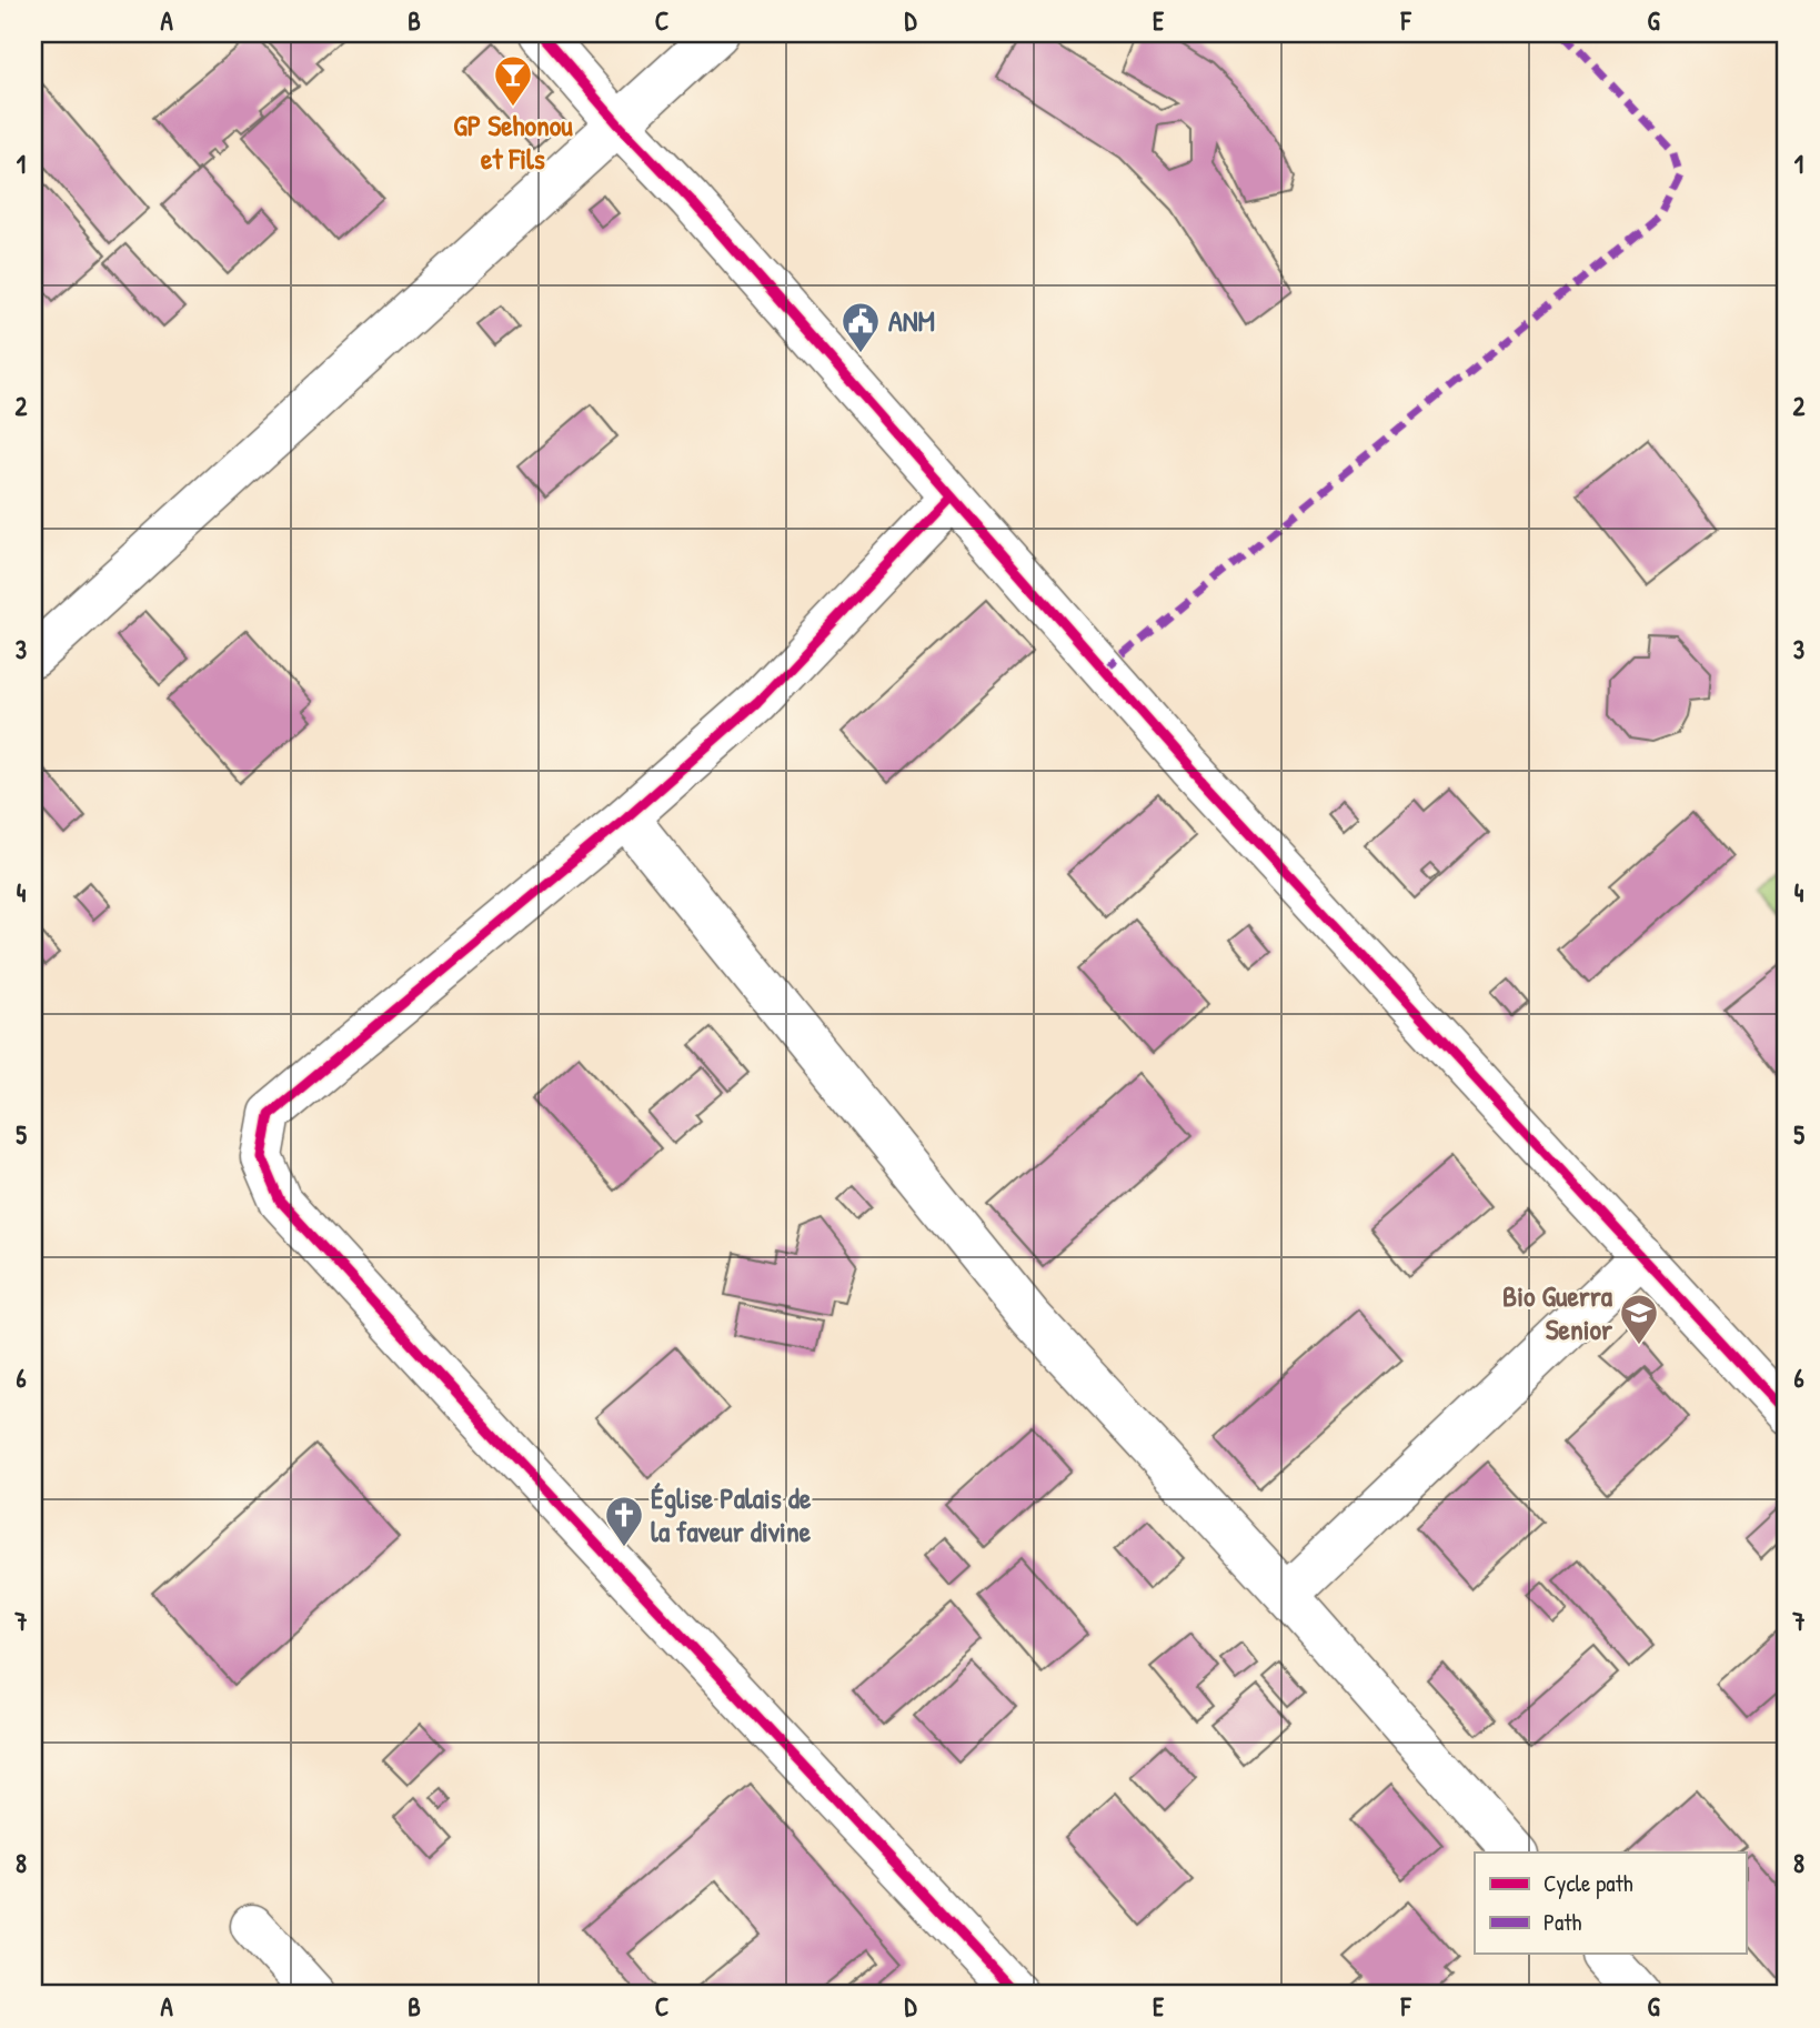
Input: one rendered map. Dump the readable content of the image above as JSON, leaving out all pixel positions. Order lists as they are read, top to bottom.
{
  "places": {
    "bar": ["GP Sehonou et Fils"],
    "public building": ["ANM"],
    "school or university": ["Bio Guerra Senior"],
    "church": ["Église Palais de la faveur divine"]
  },
  "legend": ["Cycle path", "Path"],
  "grid": {
    "columns": [
      "A",
      "B",
      "C",
      "D",
      "E",
      "F",
      "G"
    ],
    "rows": [
      "1",
      "2",
      "3",
      "4",
      "5",
      "6",
      "7",
      "8"
    ]
  }
}
